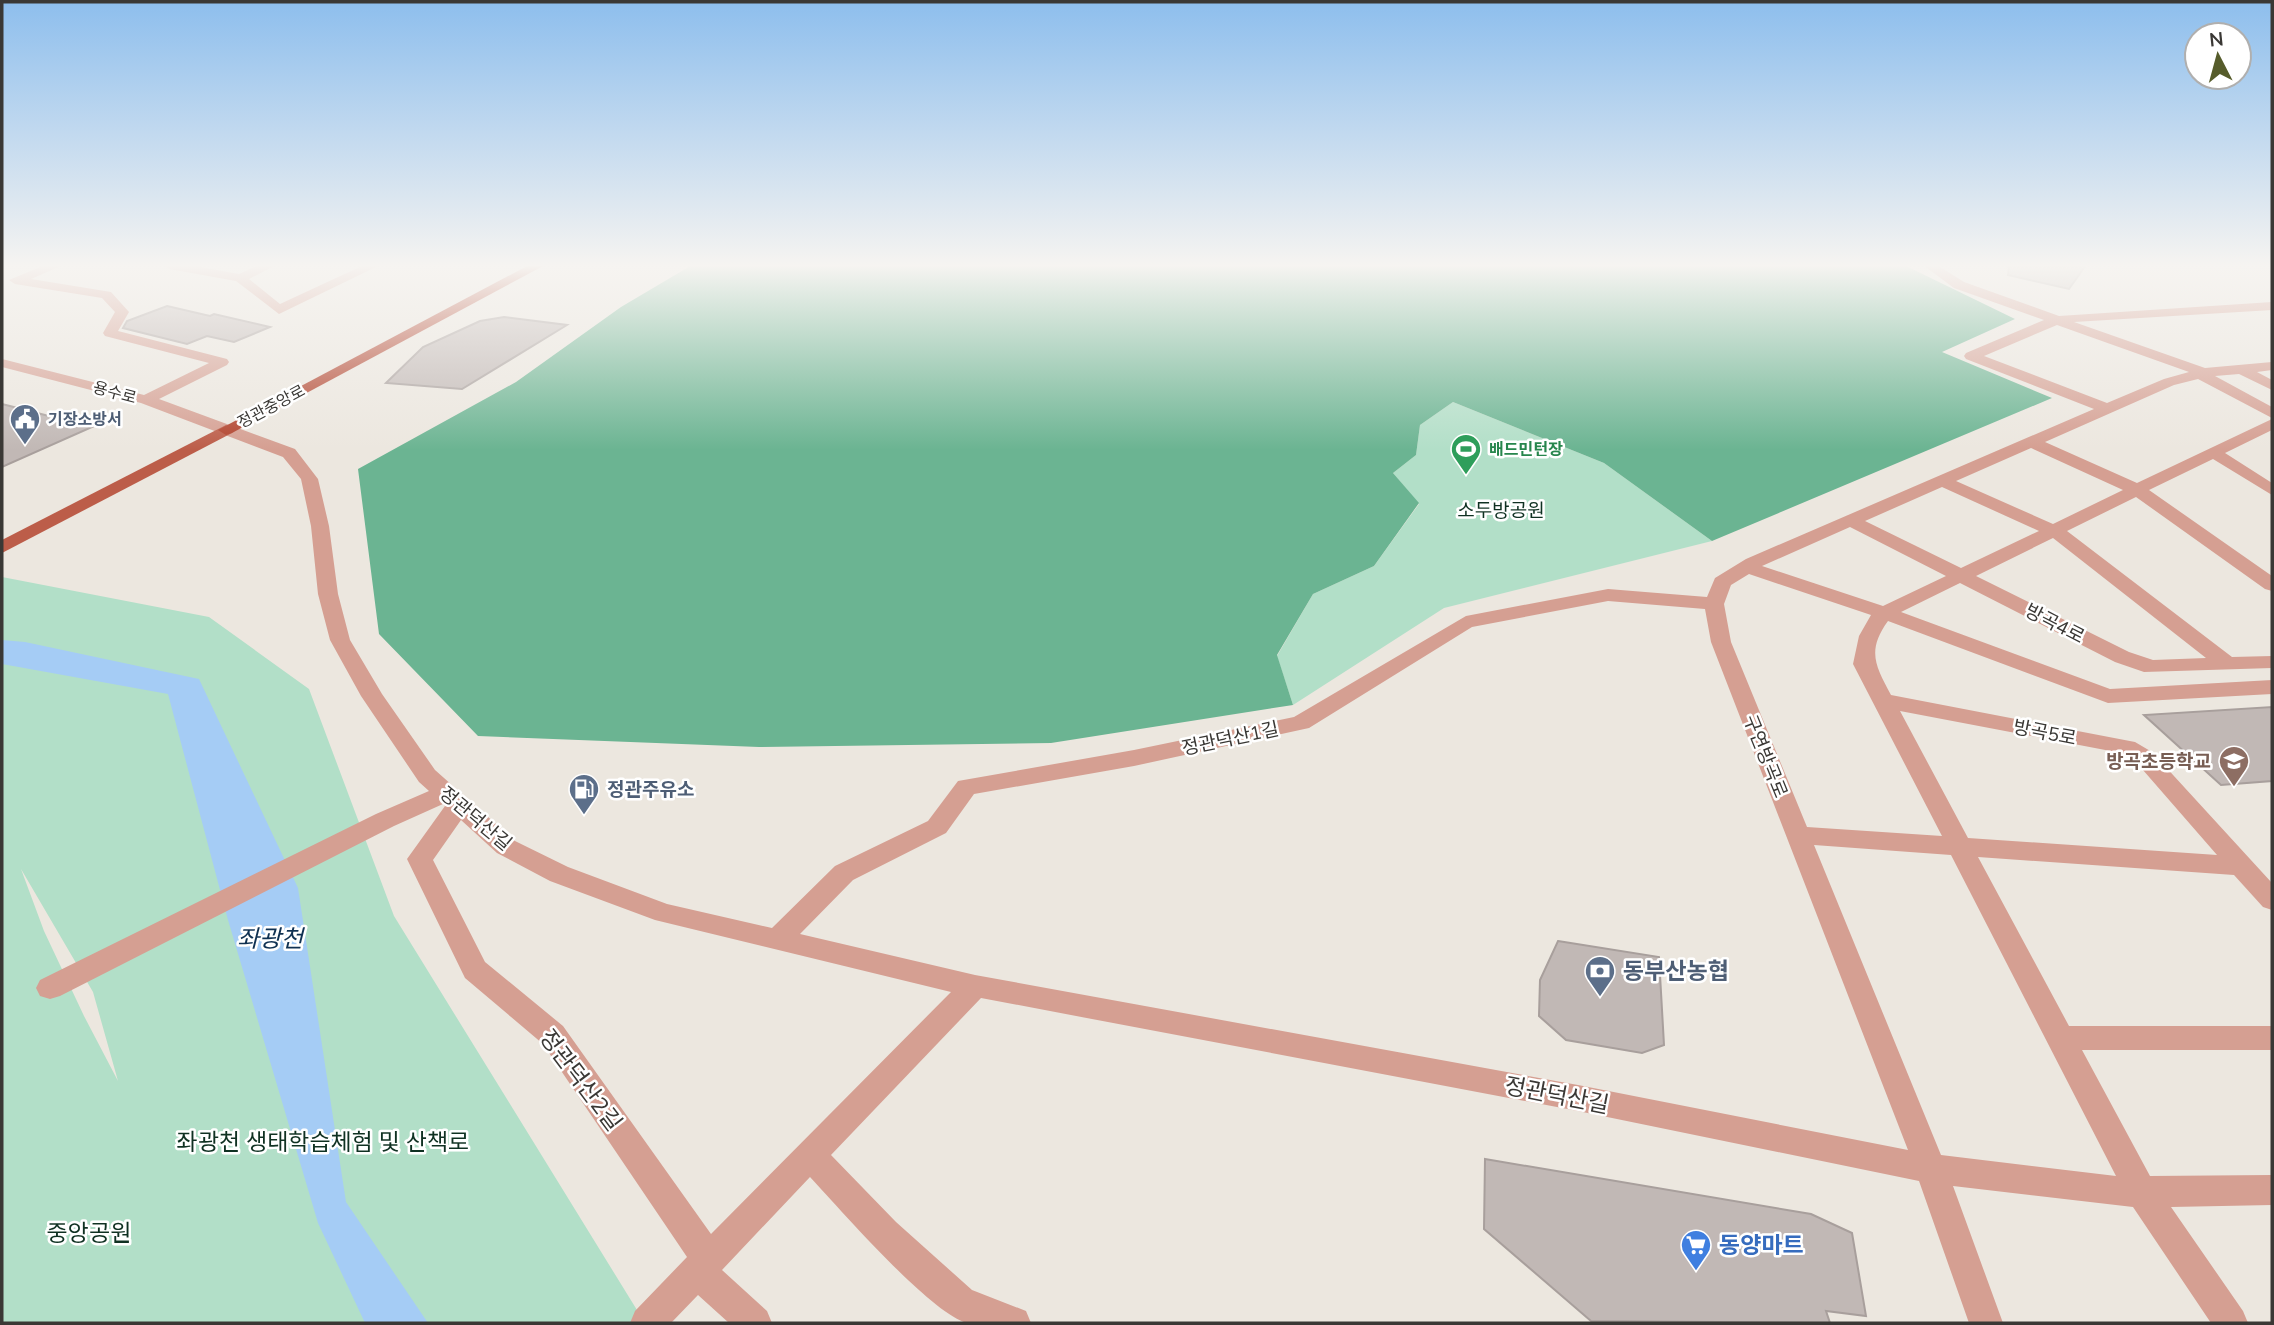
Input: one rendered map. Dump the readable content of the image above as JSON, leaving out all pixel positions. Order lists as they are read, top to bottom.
{
  "streets": {
    "highway": ["정관중앙로"],
    "street": [
      "용수로",
      "방곡4로",
      "방곡5로",
      "정관덕산1길",
      "구연방곡로",
      "정관덕산길",
      "정관덕산2길"
    ]
  },
  "crossings": [
    ["용수로", "정관중앙로"],
    ["용수로", "정관덕산길"],
    ["정관중앙로", "정관덕산길"],
    ["정관덕산1길", "구연방곡로"],
    ["정관덕산1길", "정관덕산길"],
    ["구연방곡로", "정관덕산길"],
    ["정관덕산길", "정관덕산2길"]
  ],
  "water": ["좌광천"],
  "parks": ["소두방공원", "좌광천 생태학습체험 및 산책로", "중앙공원"],
  "places": {
    "public building": ["기장소방서"],
    "sports": ["배드민턴장"],
    "school or university": ["방곡초등학교"],
    "fuel station": ["정관주유소"],
    "bank": ["동부산농협"],
    "supermarket": ["동양마트"]
  },
  "north": "top"
}
